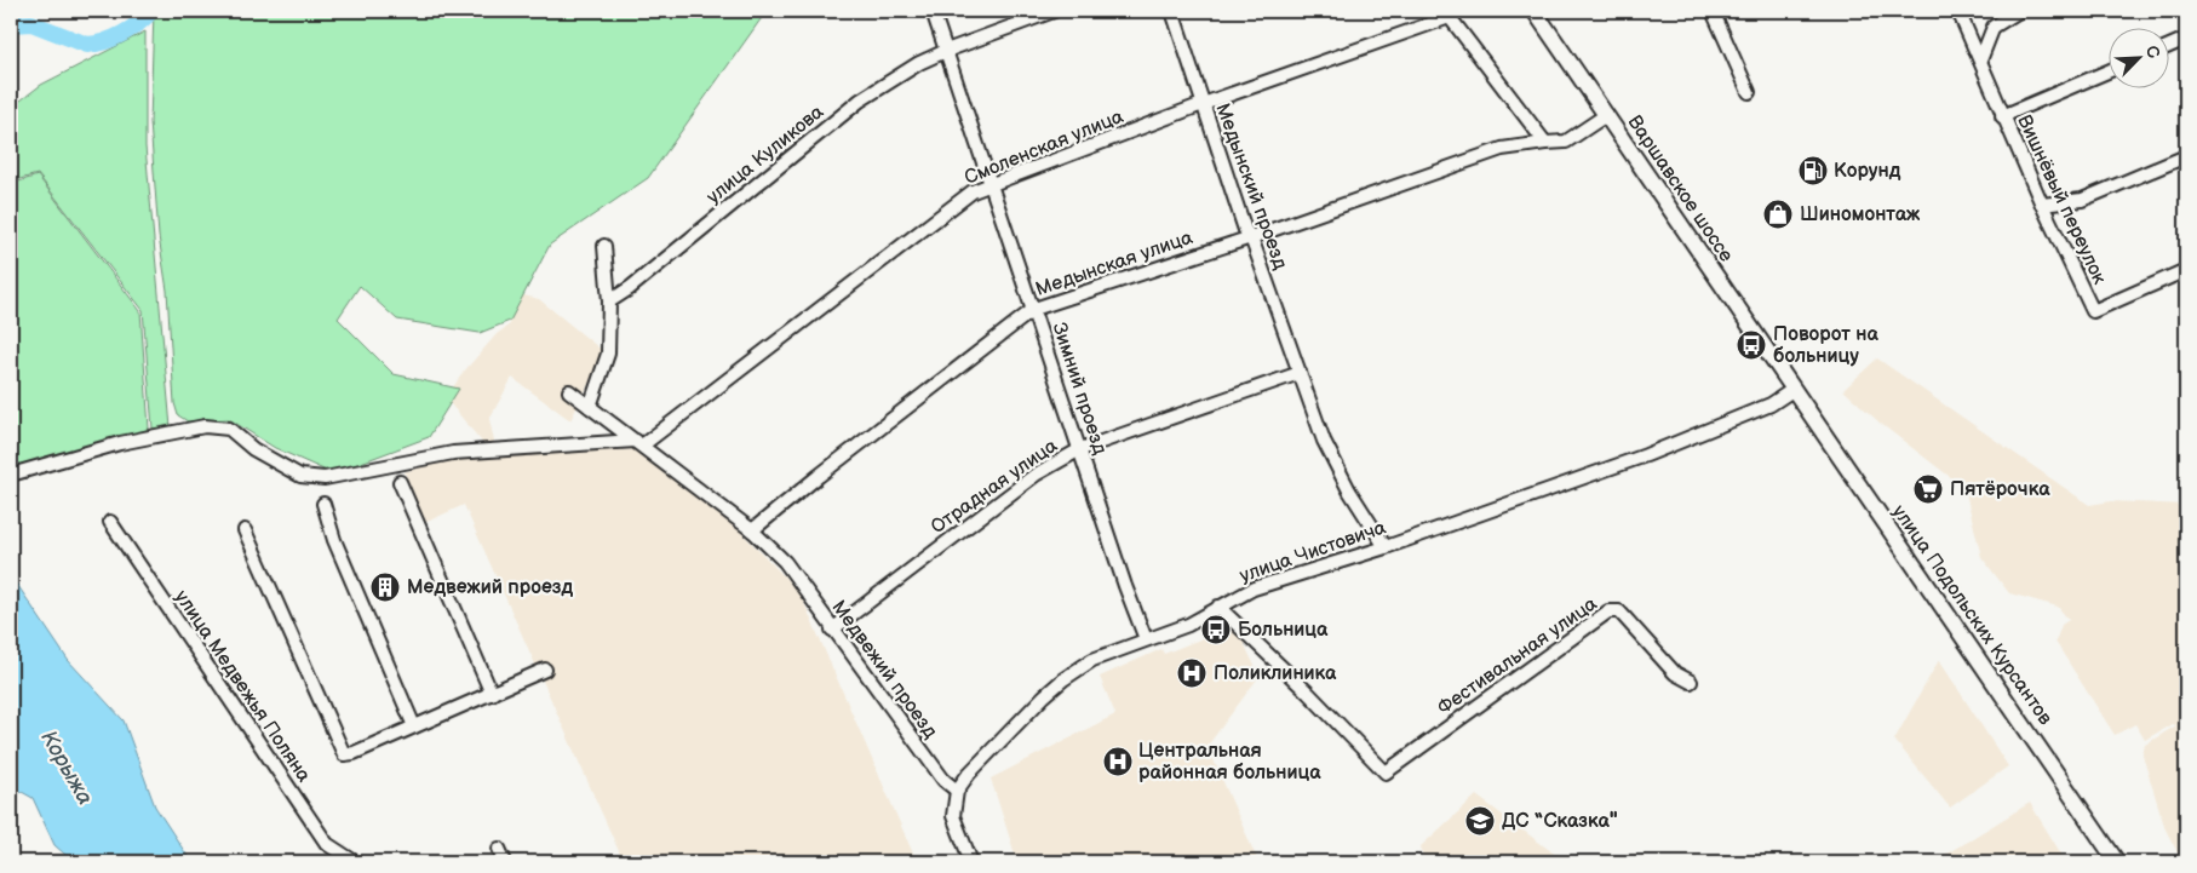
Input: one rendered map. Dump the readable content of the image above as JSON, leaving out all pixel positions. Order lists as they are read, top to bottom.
{
  "streets": {
    "main road": ["Варшавское шоссе", "улица Подольских Курсантов"],
    "street": [
      "Смоленская улица",
      "улица Куликова",
      "Медынский проезд",
      "Вишнёвый переулок",
      "Медынская улица",
      "Зимний проезд",
      "Отрадная улица",
      "улица Чистовича",
      "Фестивальная улица",
      "Медвежий проезд",
      "улица Медвежья Поляна"
    ]
  },
  "crossings": [
    ["Смоленская улица", "Медынский проезд"],
    ["Смоленская улица", "Зимний проезд"],
    ["Смоленская улица", "Медвежий проезд"],
    ["улица Куликова", "Зимний проезд"],
    ["Медынский проезд", "Медынская улица"],
    ["Медынский проезд", "Отрадная улица"],
    ["Медынский проезд", "улица Чистовича"],
    ["Варшавское шоссе", "Медынская улица"],
    ["Варшавское шоссе", "улица Чистовича"],
    ["Варшавское шоссе", "улица Подольских Курсантов"],
    ["Медынская улица", "Зимний проезд"],
    ["Медынская улица", "Медвежий проезд"],
    ["Зимний проезд", "Отрадная улица"],
    ["Зимний проезд", "улица Чистовича"],
    ["Отрадная улица", "Медвежий проезд"],
    ["улица Чистовича", "улица Подольских Курсантов"],
    ["улица Чистовича", "Фестивальная улица"],
    ["улица Чистовича", "Медвежий проезд"]
  ],
  "water": ["Корыжа"],
  "places": {
    "fuel station": ["Корунд"],
    "shop": ["Шиномонтаж"],
    "bus stop": ["Поворот на больницу", "Больница"],
    "supermarket": ["Пятёрочка"],
    "building": ["Медвежий проезд"],
    "hospital": ["Поликлиника", "Центральная районная больница"],
    "school or university": ["ДС “Сказка\""]
  },
  "north": "top right"
}
